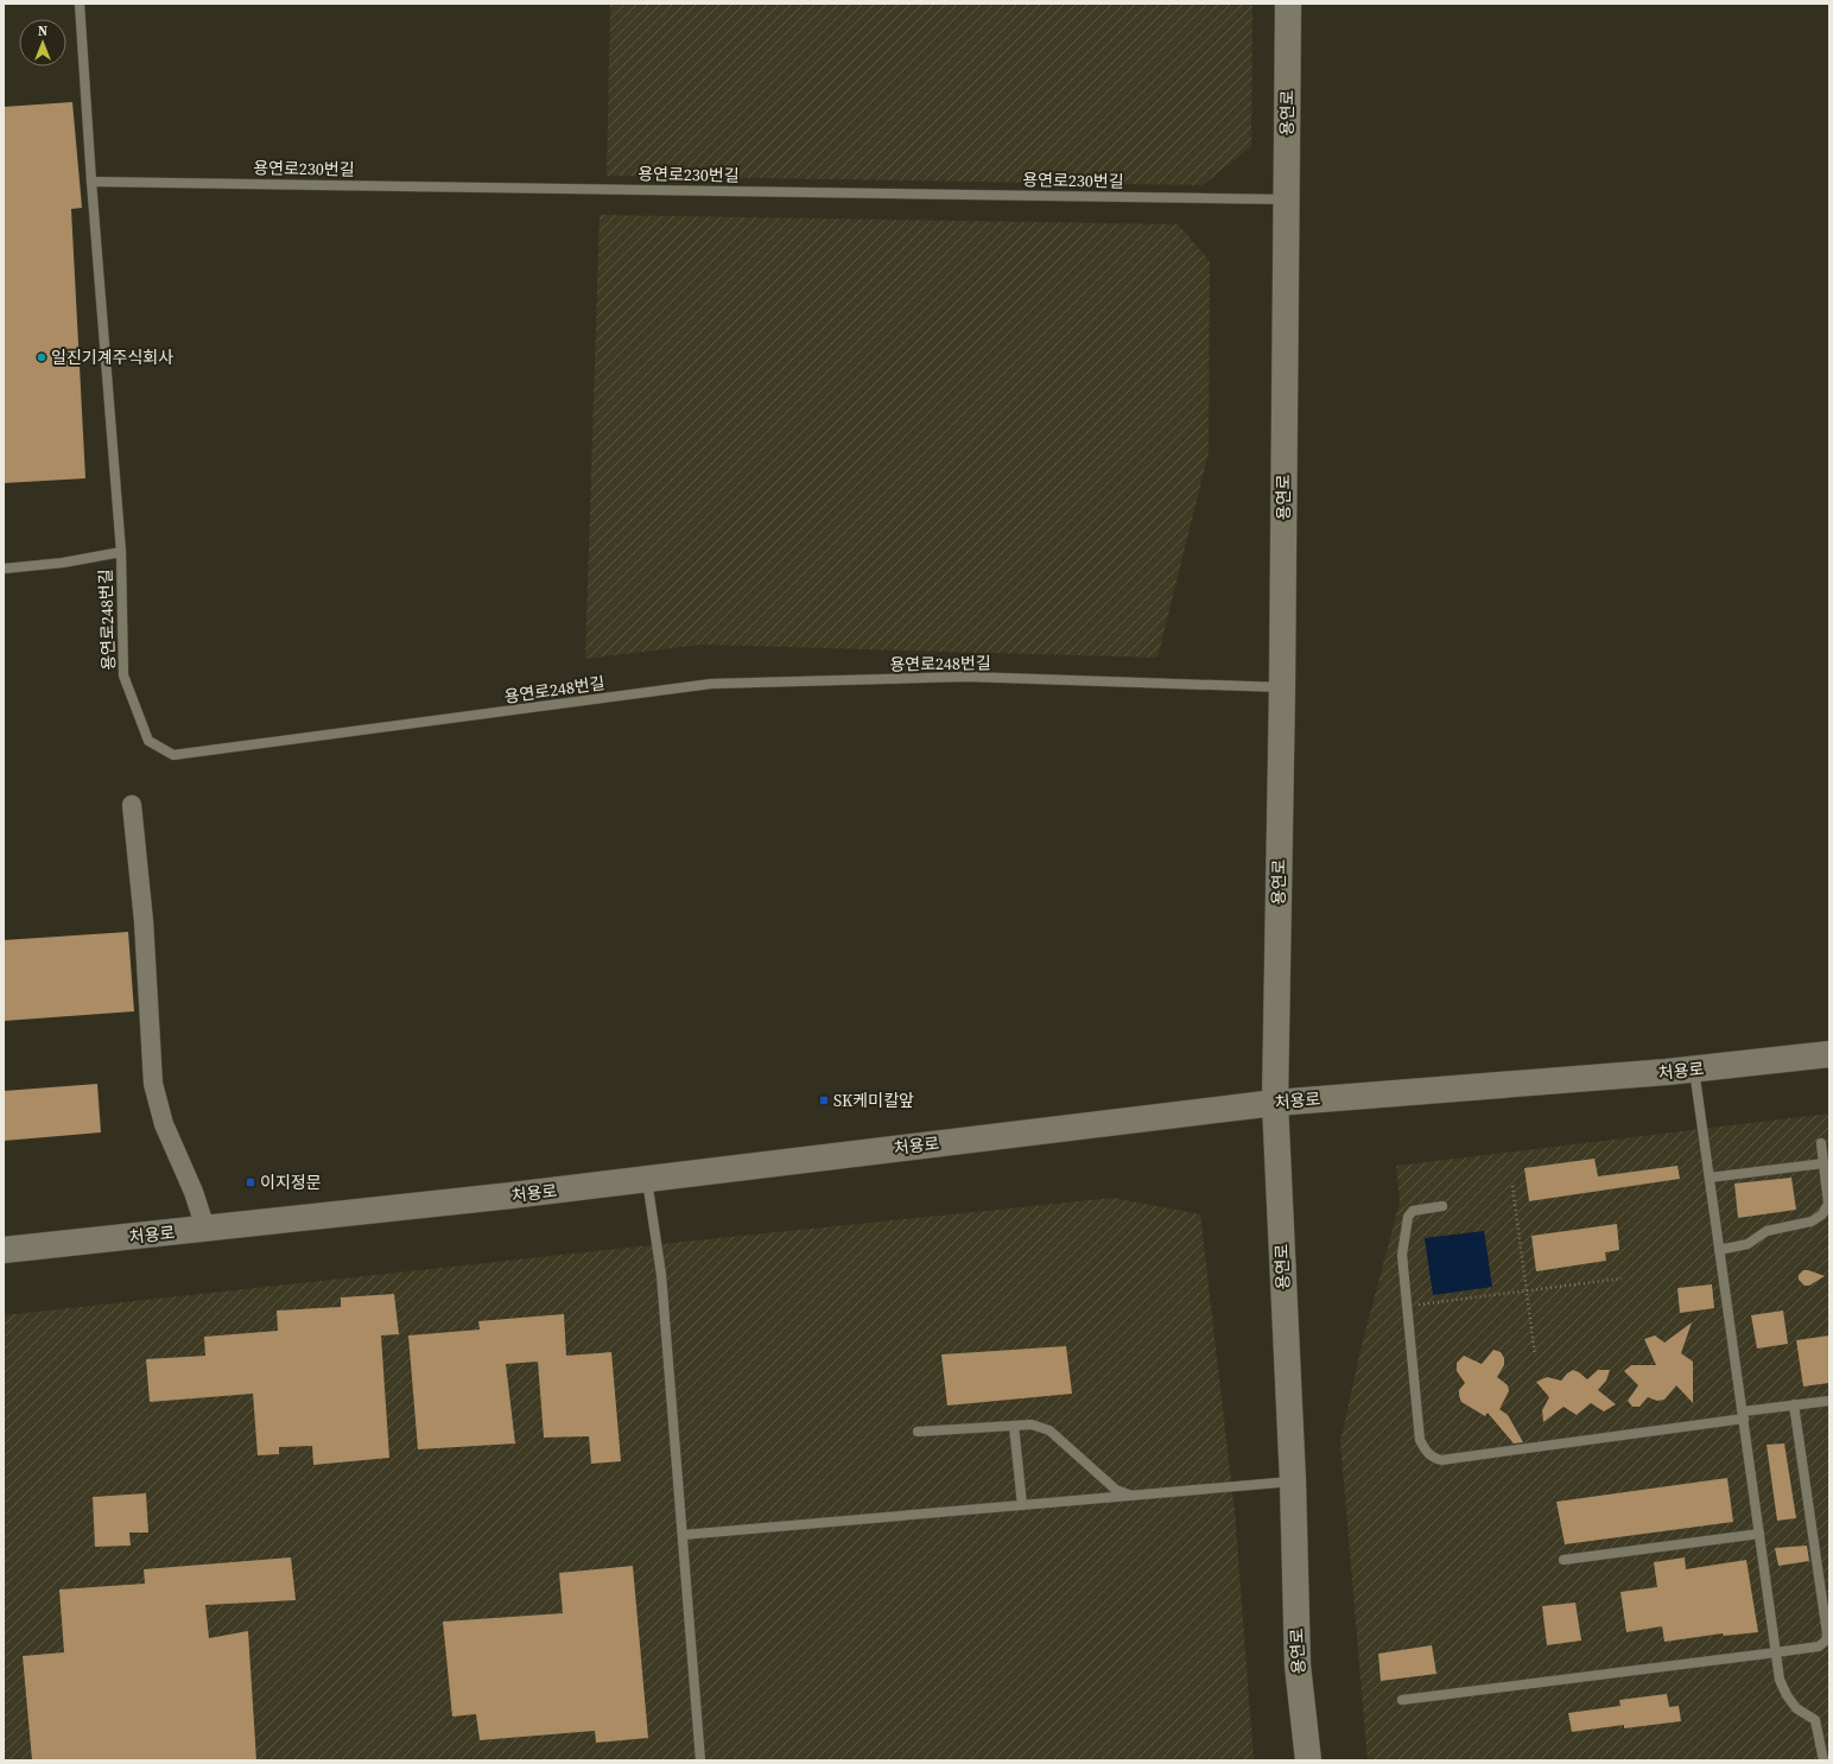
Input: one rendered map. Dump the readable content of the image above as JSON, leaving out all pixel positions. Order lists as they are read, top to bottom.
{
  "streets": {
    "street": ["용연로", "처용로"],
    "lane": ["용연로230번길", "용연로248번길"]
  },
  "crossings": [
    ["용연로", "용연로230번길"],
    ["용연로", "용연로248번길"],
    ["용연로", "처용로"]
  ],
  "places": {
    "other": ["일진기계주식회사"],
    "transit": ["SK케미칼앞", "이지정문"]
  },
  "north": "top"
}
